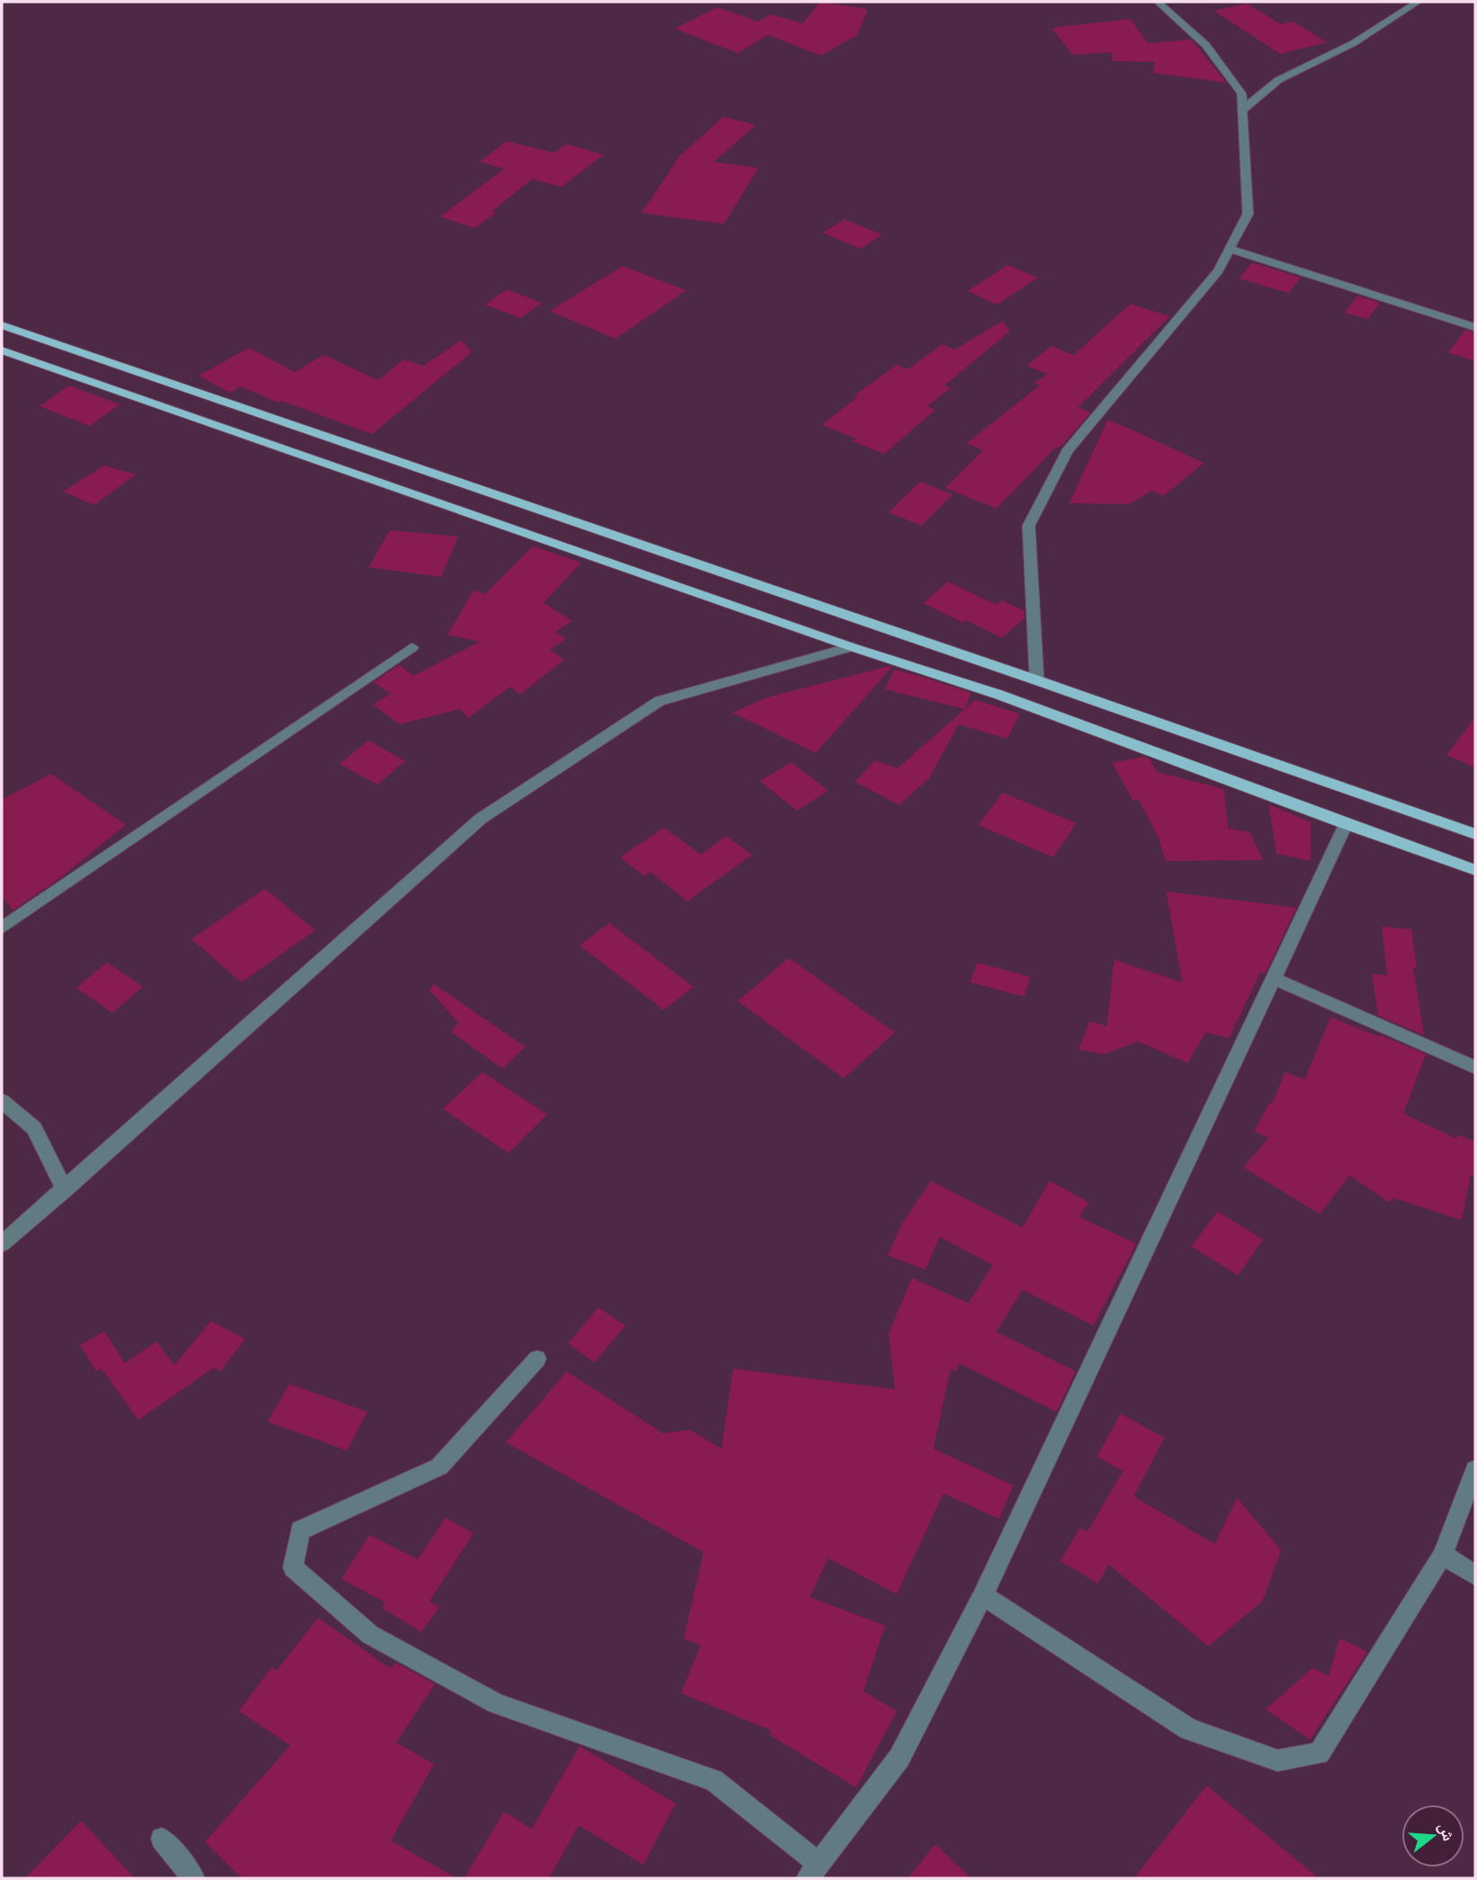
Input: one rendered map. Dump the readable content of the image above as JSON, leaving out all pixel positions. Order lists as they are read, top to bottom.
{
  "north": "right"
}
